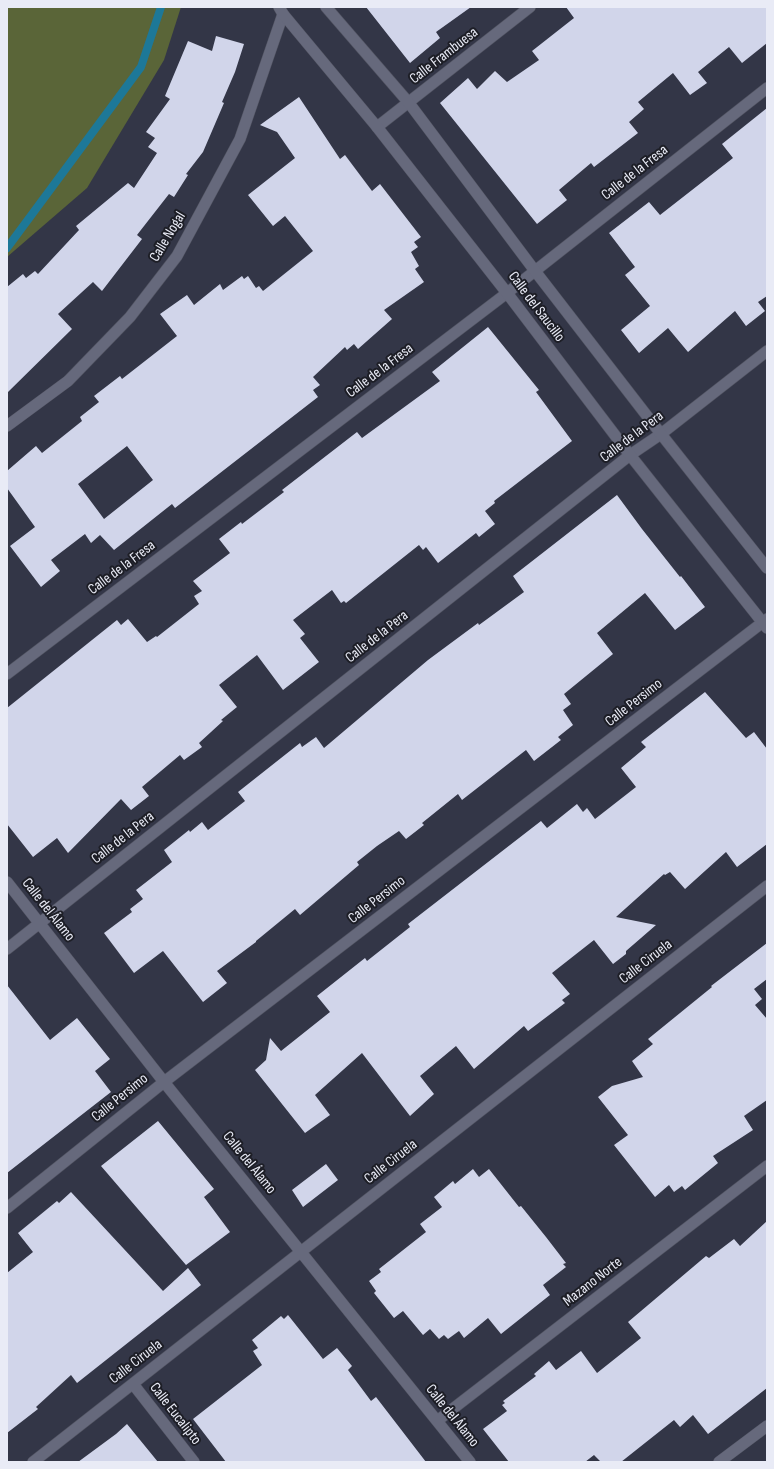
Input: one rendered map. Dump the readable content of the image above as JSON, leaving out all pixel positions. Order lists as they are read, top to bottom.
{
  "streets": {
    "street": [
      "Calle Frambuesa",
      "Calle de la Fresa",
      "Calle Nogal",
      "Calle del Saucillo",
      "Calle de la Pera",
      "Calle Persimo",
      "Calle del Álamo",
      "Calle Ciruela",
      "Mazano Norte",
      "Calle Eucalipto"
    ]
  },
  "crossings": [
    ["Calle Frambuesa", "Calle del Saucillo"],
    ["Calle de la Fresa", "Calle del Saucillo"],
    ["Calle Nogal", "Calle del Saucillo"],
    ["Calle del Saucillo", "Calle de la Pera"],
    ["Calle del Saucillo", "Calle Persimo"],
    ["Calle de la Pera", "Calle del Álamo"],
    ["Calle Persimo", "Calle del Álamo"],
    ["Calle del Álamo", "Calle Ciruela"],
    ["Calle del Álamo", "Mazano Norte"],
    ["Calle Ciruela", "Calle Eucalipto"]
  ]
}
